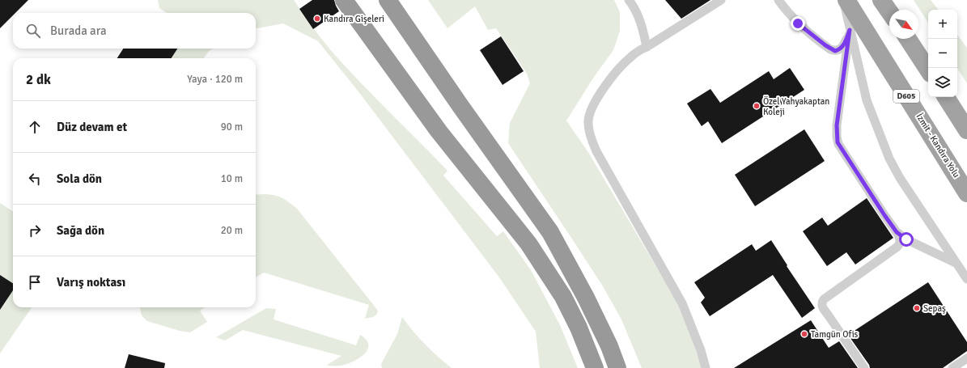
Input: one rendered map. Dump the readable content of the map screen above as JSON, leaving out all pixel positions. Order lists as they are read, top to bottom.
{
  "streets": {
    "highway": ["D605", "İzmit - Kandıra Yolu"]
  },
  "places": [
    "Kandıra Gişeleri",
    "Özel Yahyakaptan Koleji",
    "Sepaş",
    "Tamgün Ofis"
  ],
  "north": "bottom right",
  "page": {
    "map_buttons": ["+", "−"],
    "search": "Burada ara",
    "heading": ["2 dk", "Yaya · 120 m"],
    "list": [
      ["Düz devam et", "90 m"],
      ["Sola dön", "10 m"],
      ["Sağa dön", "20 m"],
      "Varış noktası"
    ]
  }
}
